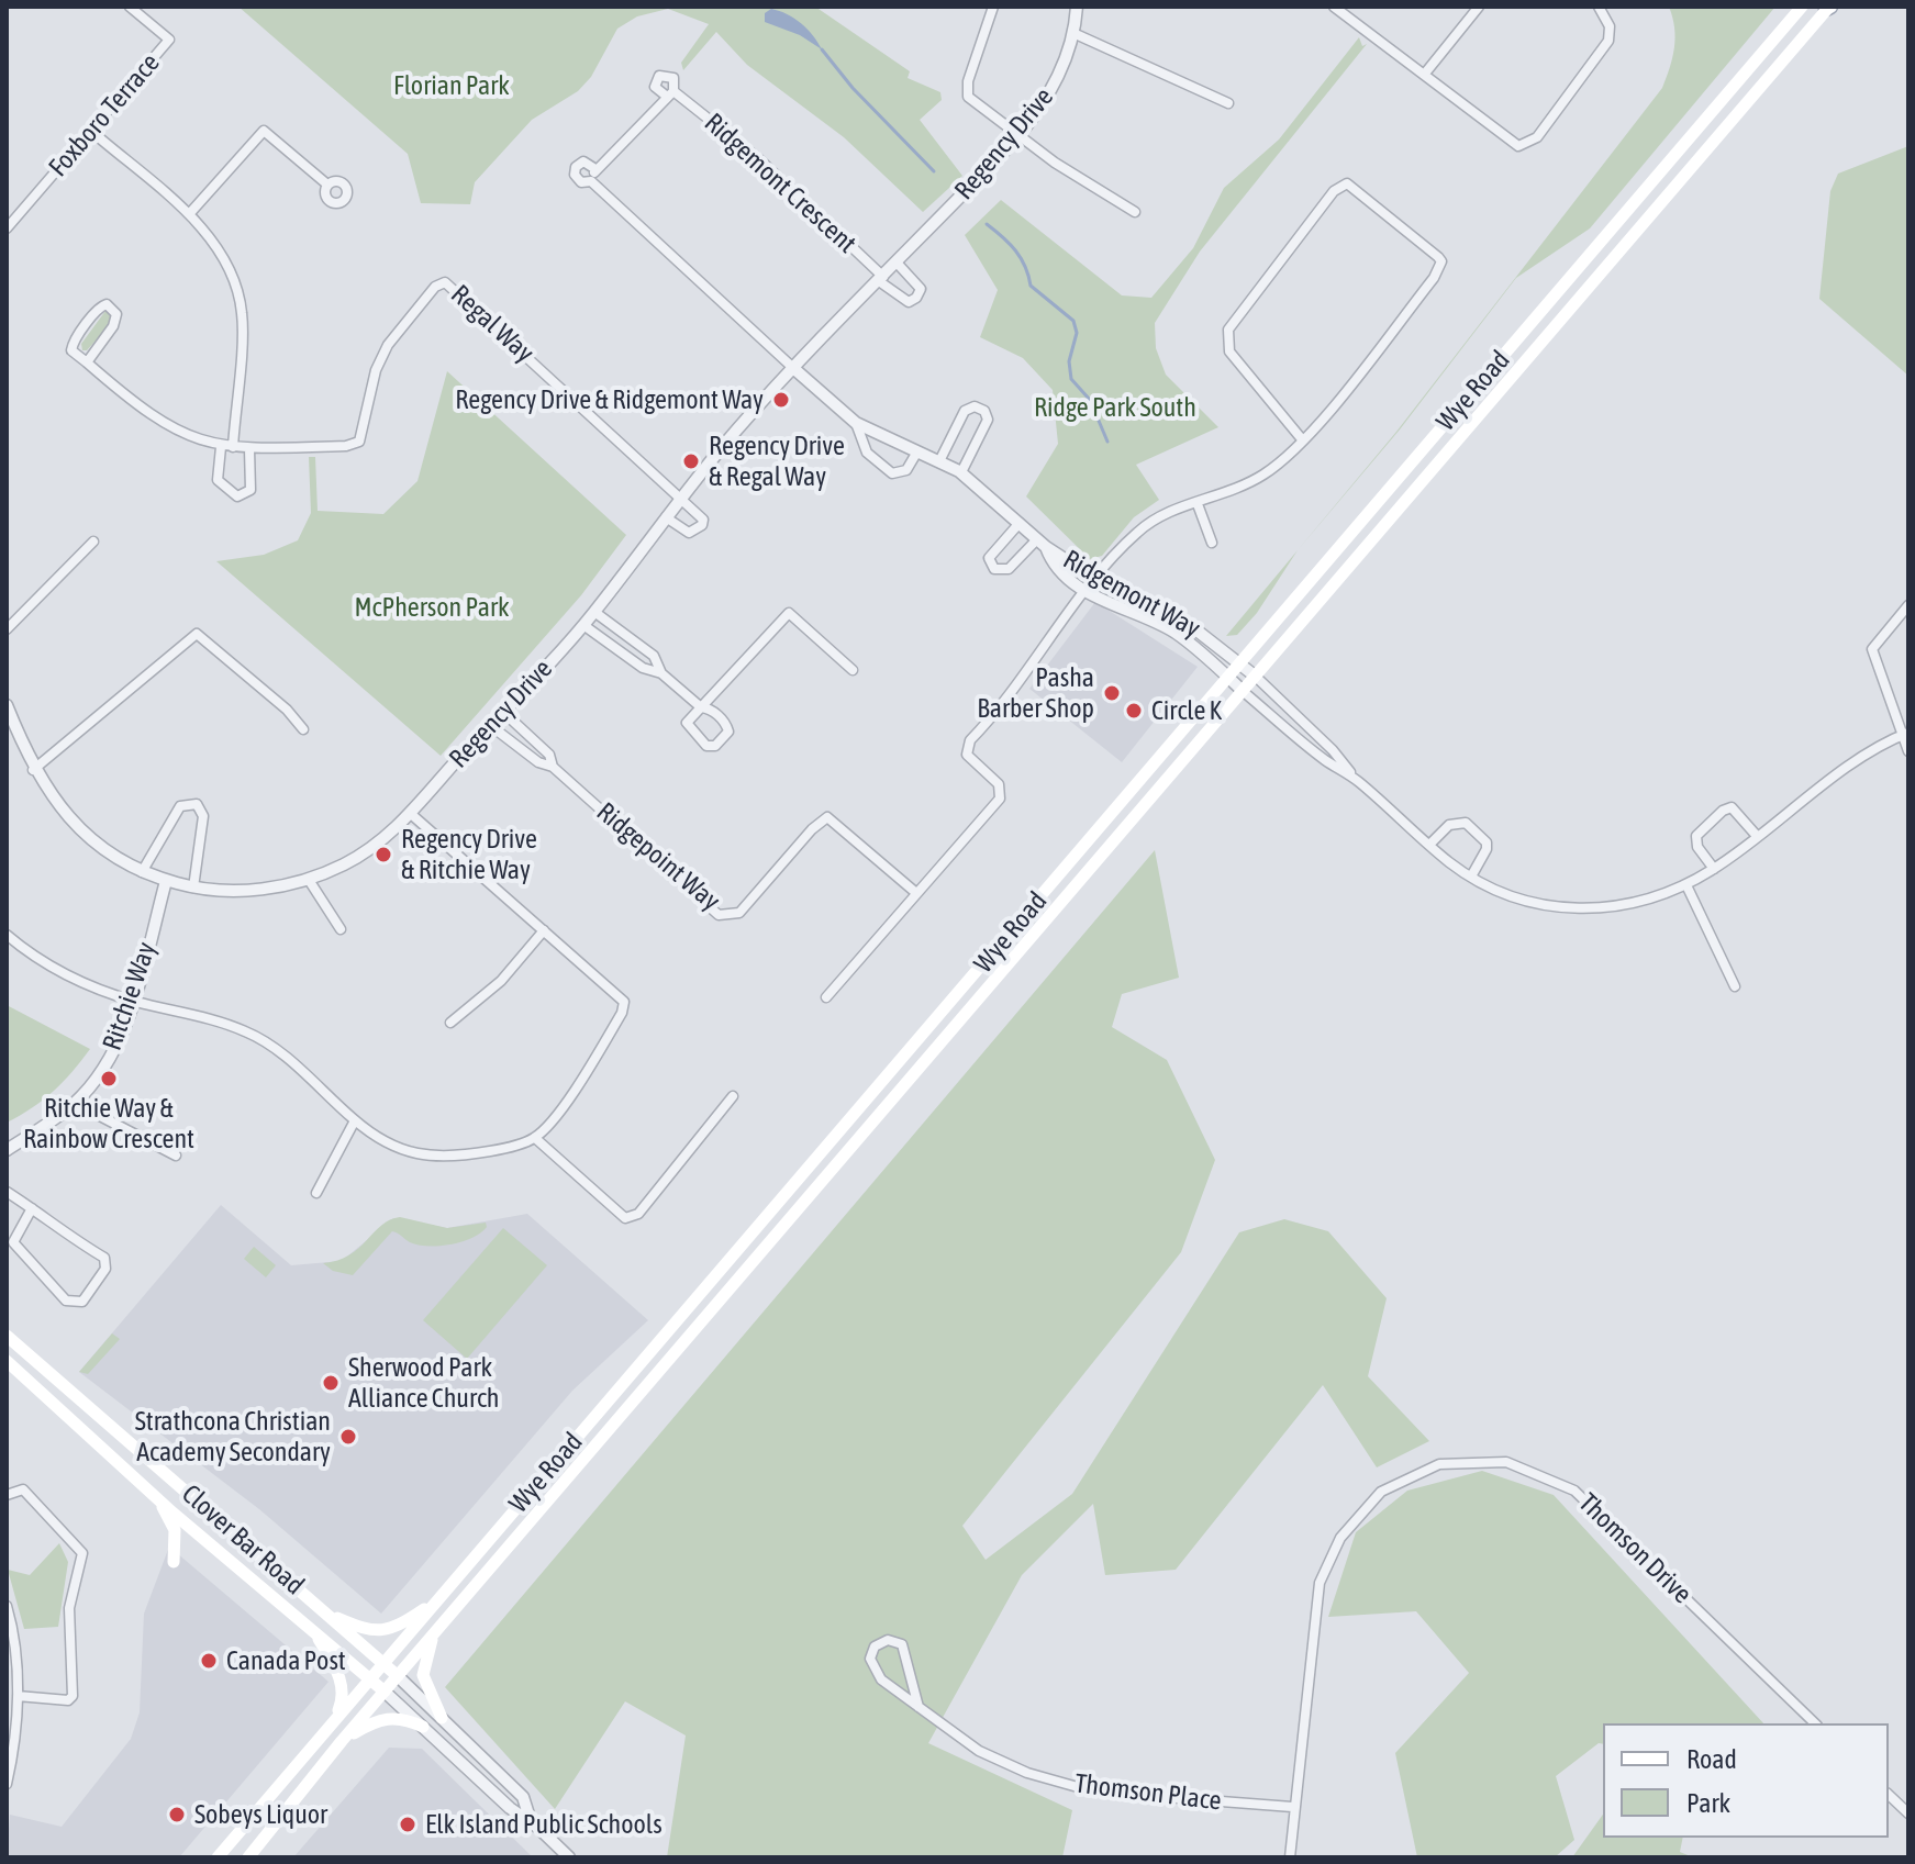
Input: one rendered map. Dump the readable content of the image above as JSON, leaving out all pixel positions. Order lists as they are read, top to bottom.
{
  "streets": {
    "main road": ["Wye Road", "Clover Bar Road"],
    "street": [
      "Foxboro Terrace",
      "Regency Drive",
      "Ridgemont Crescent",
      "Regal Way",
      "Ridgemont Way",
      "Ridgepoint Way",
      "Ritchie Way",
      "Thomson Drive",
      "Thomson Place"
    ]
  },
  "crossings": [
    ["Regency Drive", "Ridgemont Crescent"],
    ["Regency Drive", "Regal Way"],
    ["Regency Drive", "Ridgemont Way"],
    ["Regency Drive", "Ridgepoint Way"],
    ["Regency Drive", "Ritchie Way"],
    ["Wye Road", "Ridgemont Way"],
    ["Wye Road", "Clover Bar Road"],
    ["Thomson Drive", "Thomson Place"]
  ],
  "parks": ["Florian Park", "Ridge Park South", "McPherson Park"],
  "places": [
    "Regency Drive & Ridgemont Way",
    "Regency Drive & Regal Way",
    "Pasha Barber Shop",
    "Circle K",
    "Regency Drive & Ritchie Way",
    "Ritchie Way & Rainbow Crescent",
    "Sherwood Park Alliance Church",
    "Strathcona Christian Academy Secondary",
    "Canada Post",
    "Sobeys Liquor",
    "Elk Island Public Schools"
  ],
  "legend": ["Road", "Park"]
}
